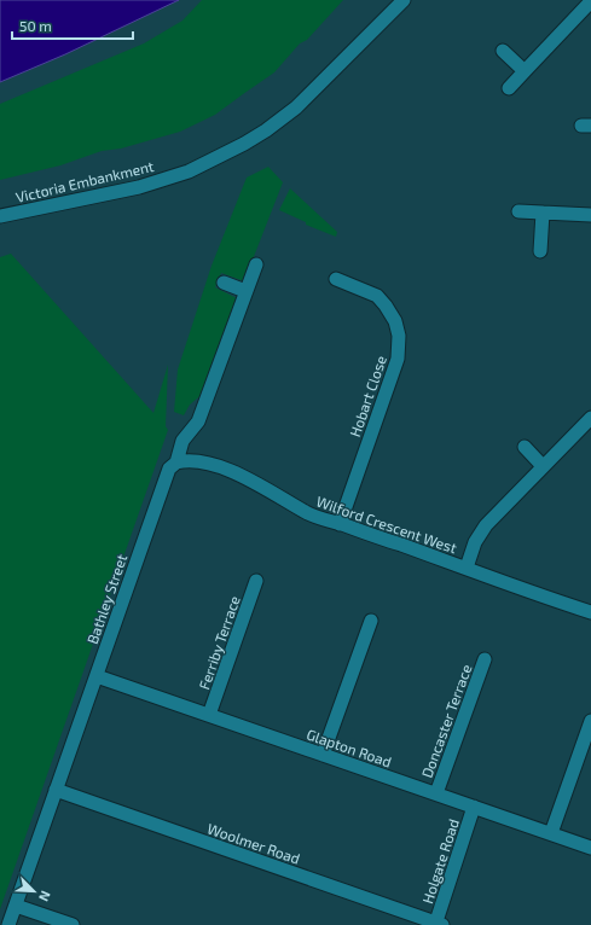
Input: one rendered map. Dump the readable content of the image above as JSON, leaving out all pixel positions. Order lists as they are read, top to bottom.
{
  "streets": {
    "street": [
      "Victoria Embankment",
      "Hobart Close",
      "Wilford Crescent West",
      "Bathley Street",
      "Ferriby Terrace",
      "Doncaster Terrace",
      "Glapton Road",
      "Woolmer Road",
      "Holgate Road"
    ]
  },
  "crossings": [
    ["Hobart Close", "Wilford Crescent West"],
    ["Wilford Crescent West", "Bathley Street"],
    ["Bathley Street", "Glapton Road"],
    ["Bathley Street", "Woolmer Road"],
    ["Ferriby Terrace", "Glapton Road"],
    ["Doncaster Terrace", "Glapton Road"],
    ["Glapton Road", "Holgate Road"],
    ["Woolmer Road", "Holgate Road"]
  ],
  "scale_bar": "50 m",
  "north": "bottom right"
}
